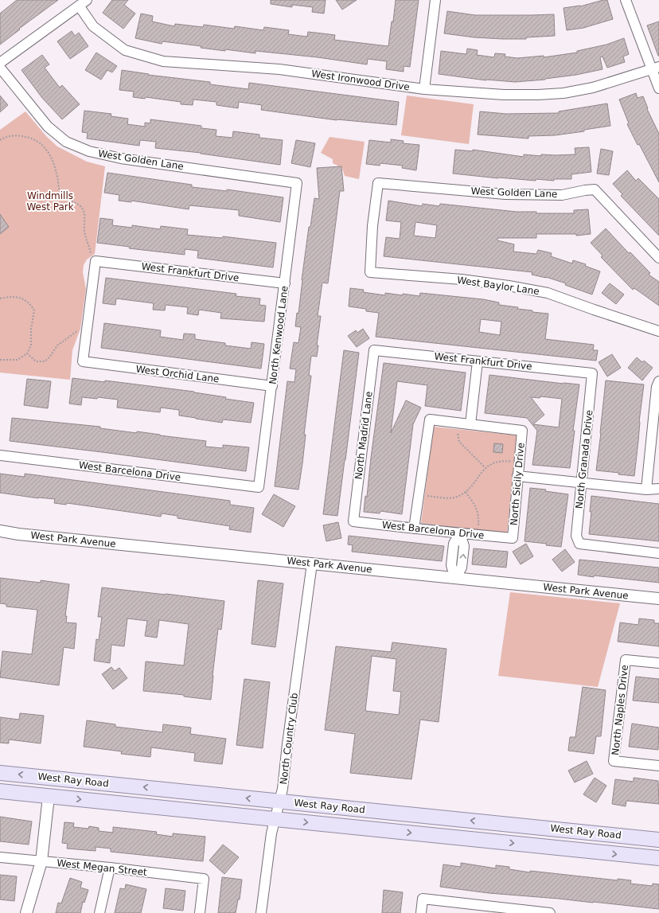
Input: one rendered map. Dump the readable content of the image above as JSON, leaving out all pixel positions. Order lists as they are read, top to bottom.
{
  "streets": {
    "main road": ["West Ray Road"],
    "street": [
      "West Ironwood Drive",
      "West Golden Lane",
      "West Frankfurt Drive",
      "West Baylor Lane",
      "North Kenwood Lane",
      "West Orchid Lane",
      "North Madrid Lane",
      "North Granada Drive",
      "West Barcelona Drive",
      "North Sicily Drive",
      "West Park Avenue",
      "North Naples Drive",
      "North Country Club",
      "West Megan Street"
    ]
  },
  "crossings": [
    ["West Golden Lane", "West Baylor Lane"],
    ["West Golden Lane", "North Kenwood Lane"],
    ["West Frankfurt Drive", "North Kenwood Lane"],
    ["West Frankfurt Drive", "North Madrid Lane"],
    ["West Frankfurt Drive", "North Granada Drive"],
    ["North Kenwood Lane", "West Orchid Lane"],
    ["North Kenwood Lane", "West Barcelona Drive"],
    ["North Madrid Lane", "West Barcelona Drive"],
    ["West Barcelona Drive", "North Sicily Drive"],
    ["West Park Avenue", "North Country Club"],
    ["North Country Club", "West Ray Road"]
  ],
  "parks": ["Windmills West Park"]
}
